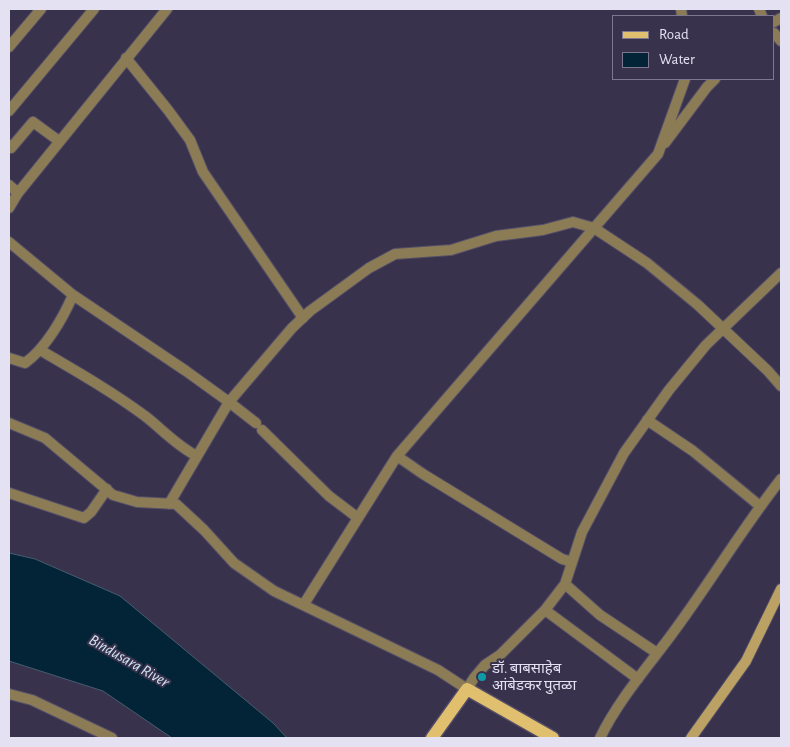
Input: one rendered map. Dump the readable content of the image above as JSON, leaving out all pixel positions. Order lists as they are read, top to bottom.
{
  "water": ["Bindusara River"],
  "places": ["डॉ. बाबसाहेब आंबेडकर पुतळा"],
  "legend": ["Road", "Water"]
}
